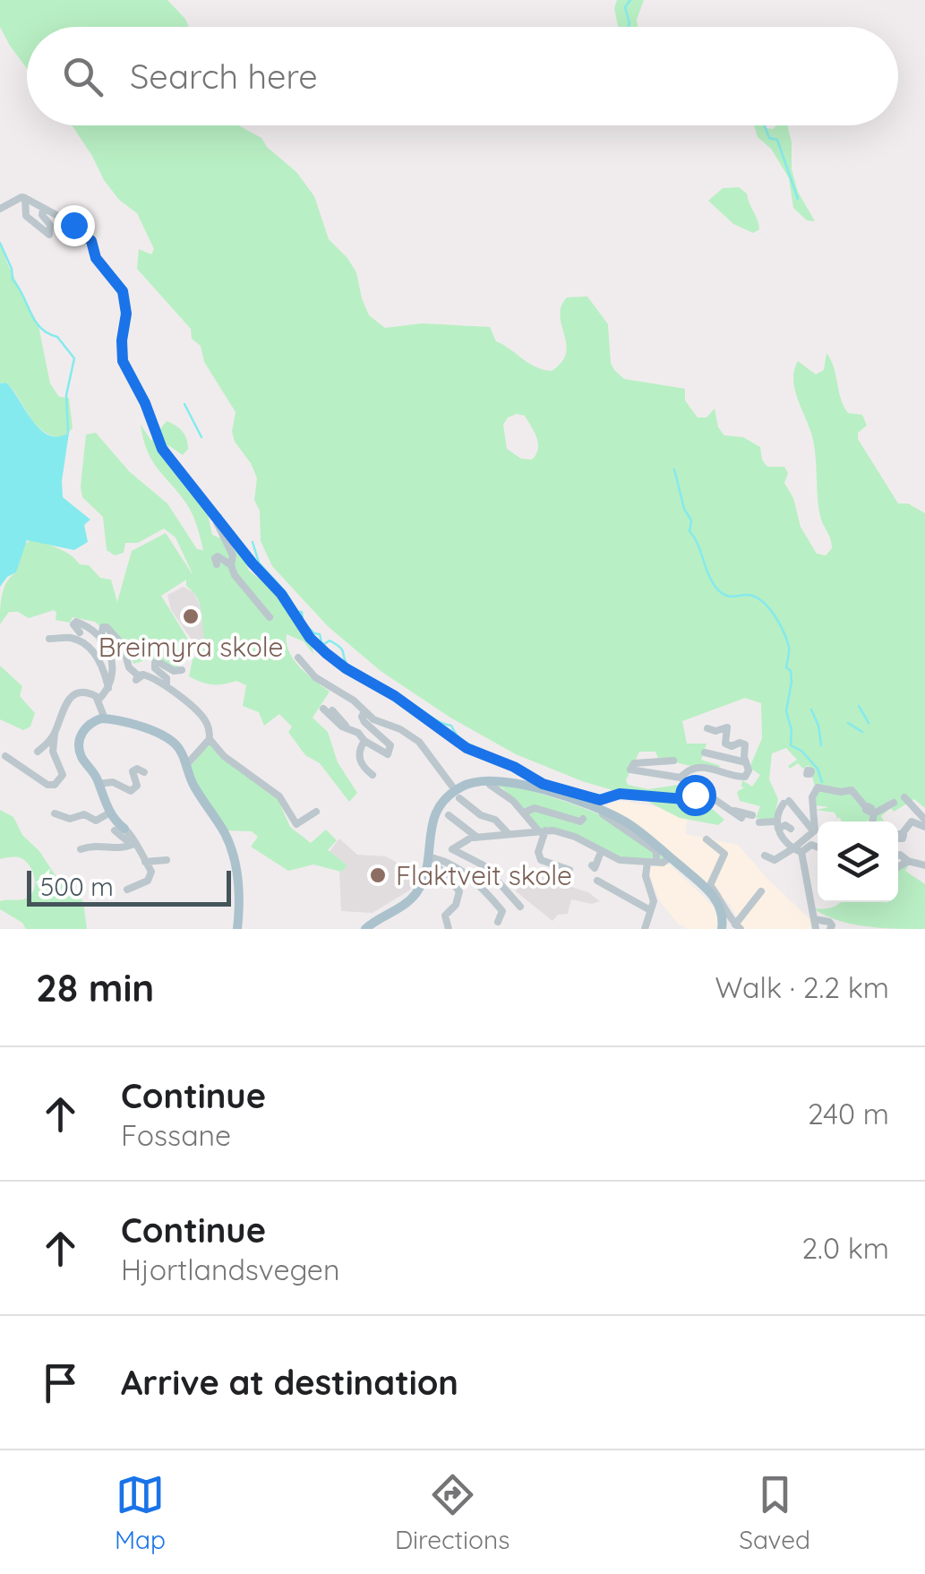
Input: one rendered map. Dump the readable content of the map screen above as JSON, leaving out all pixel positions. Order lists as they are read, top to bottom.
{
  "places": ["Breimyra skole", "Flaktveit skole"],
  "scale_bar": "500 m",
  "page": {
    "search": "Search here",
    "scale": "500 m",
    "heading": ["28 min", "Walk · 2.2 km"],
    "list": [
      ["Continue", "Fossane", "240 m"],
      ["Continue", "Hjortlandsvegen", "2.0 km"],
      "Arrive at destination"
    ],
    "nav": ["Map", "Directions", "Saved"]
  }
}
